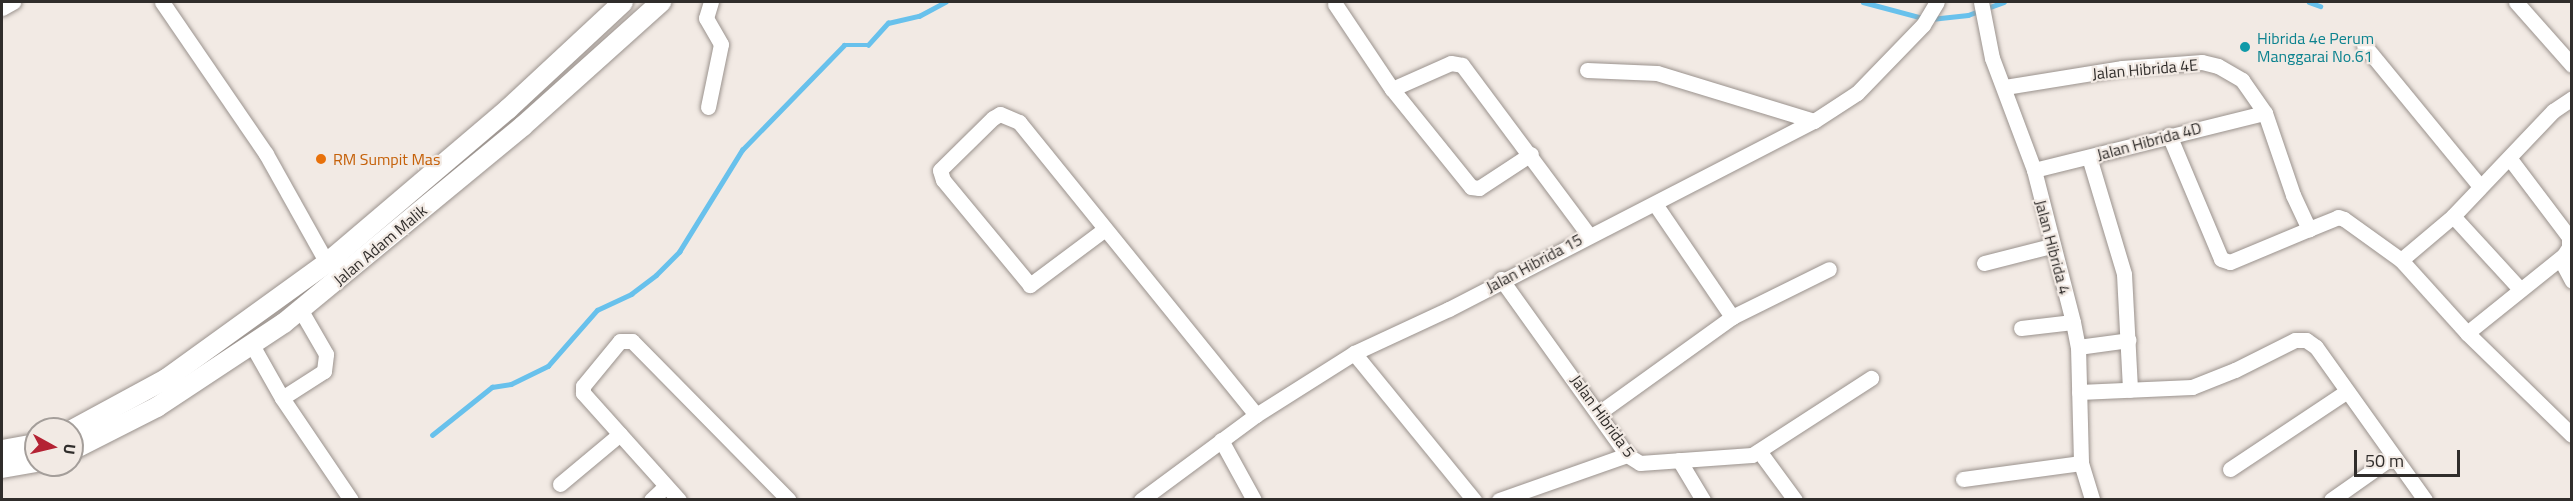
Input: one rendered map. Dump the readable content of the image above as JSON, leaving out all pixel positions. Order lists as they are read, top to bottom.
{
  "streets": {
    "main road": ["Jalan Adam Malik"],
    "street": [
      "Jalan Hibrida 4E",
      "Jalan Hibrida 4D",
      "Jalan Hibrida 4",
      "Jalan Hibrida 15",
      "Jalan Hibrida 5"
    ]
  },
  "crossings": [
    ["Jalan Hibrida 4E", "Jalan Hibrida 4D"],
    ["Jalan Hibrida 4E", "Jalan Hibrida 4"],
    ["Jalan Hibrida 4D", "Jalan Hibrida 4"],
    ["Jalan Hibrida 15", "Jalan Hibrida 5"]
  ],
  "places": ["Hibrida 4e Perum Manggarai No.61", "RM Sumpit Mas"],
  "scale_bar": "50 m",
  "north": "right"
}
